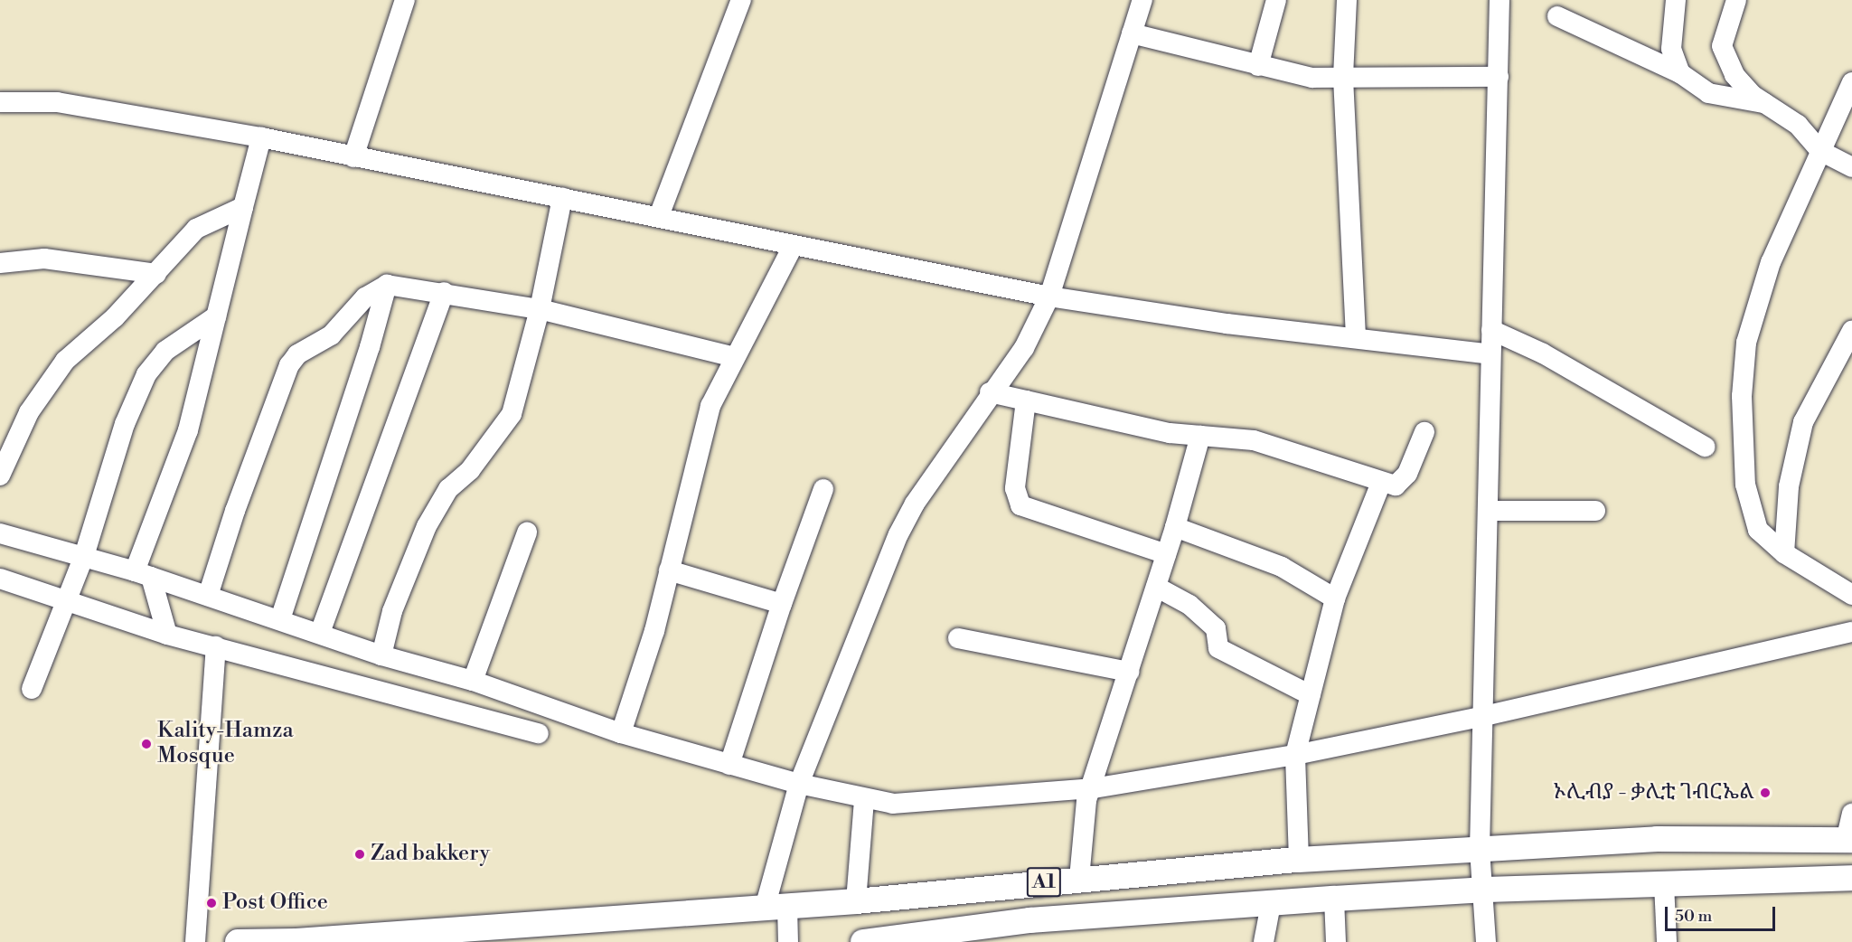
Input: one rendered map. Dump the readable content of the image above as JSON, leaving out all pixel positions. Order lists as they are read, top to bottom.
{
  "streets": {
    "main road": ["A1"]
  },
  "places": [
    "Kality-Hamza Mosque",
    "ኦሊብያ - ቃሊቲ ገብርኤል",
    "Zad bakkery",
    "Post Office"
  ],
  "scale_bar": "50 m"
}
